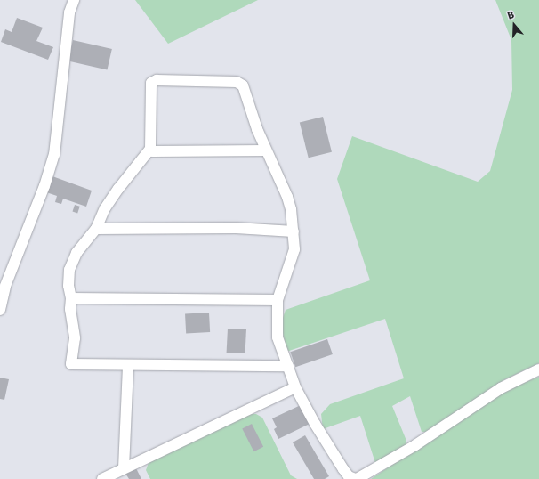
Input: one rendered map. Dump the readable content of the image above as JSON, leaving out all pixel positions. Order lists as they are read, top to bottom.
{
  "north": "top"
}
